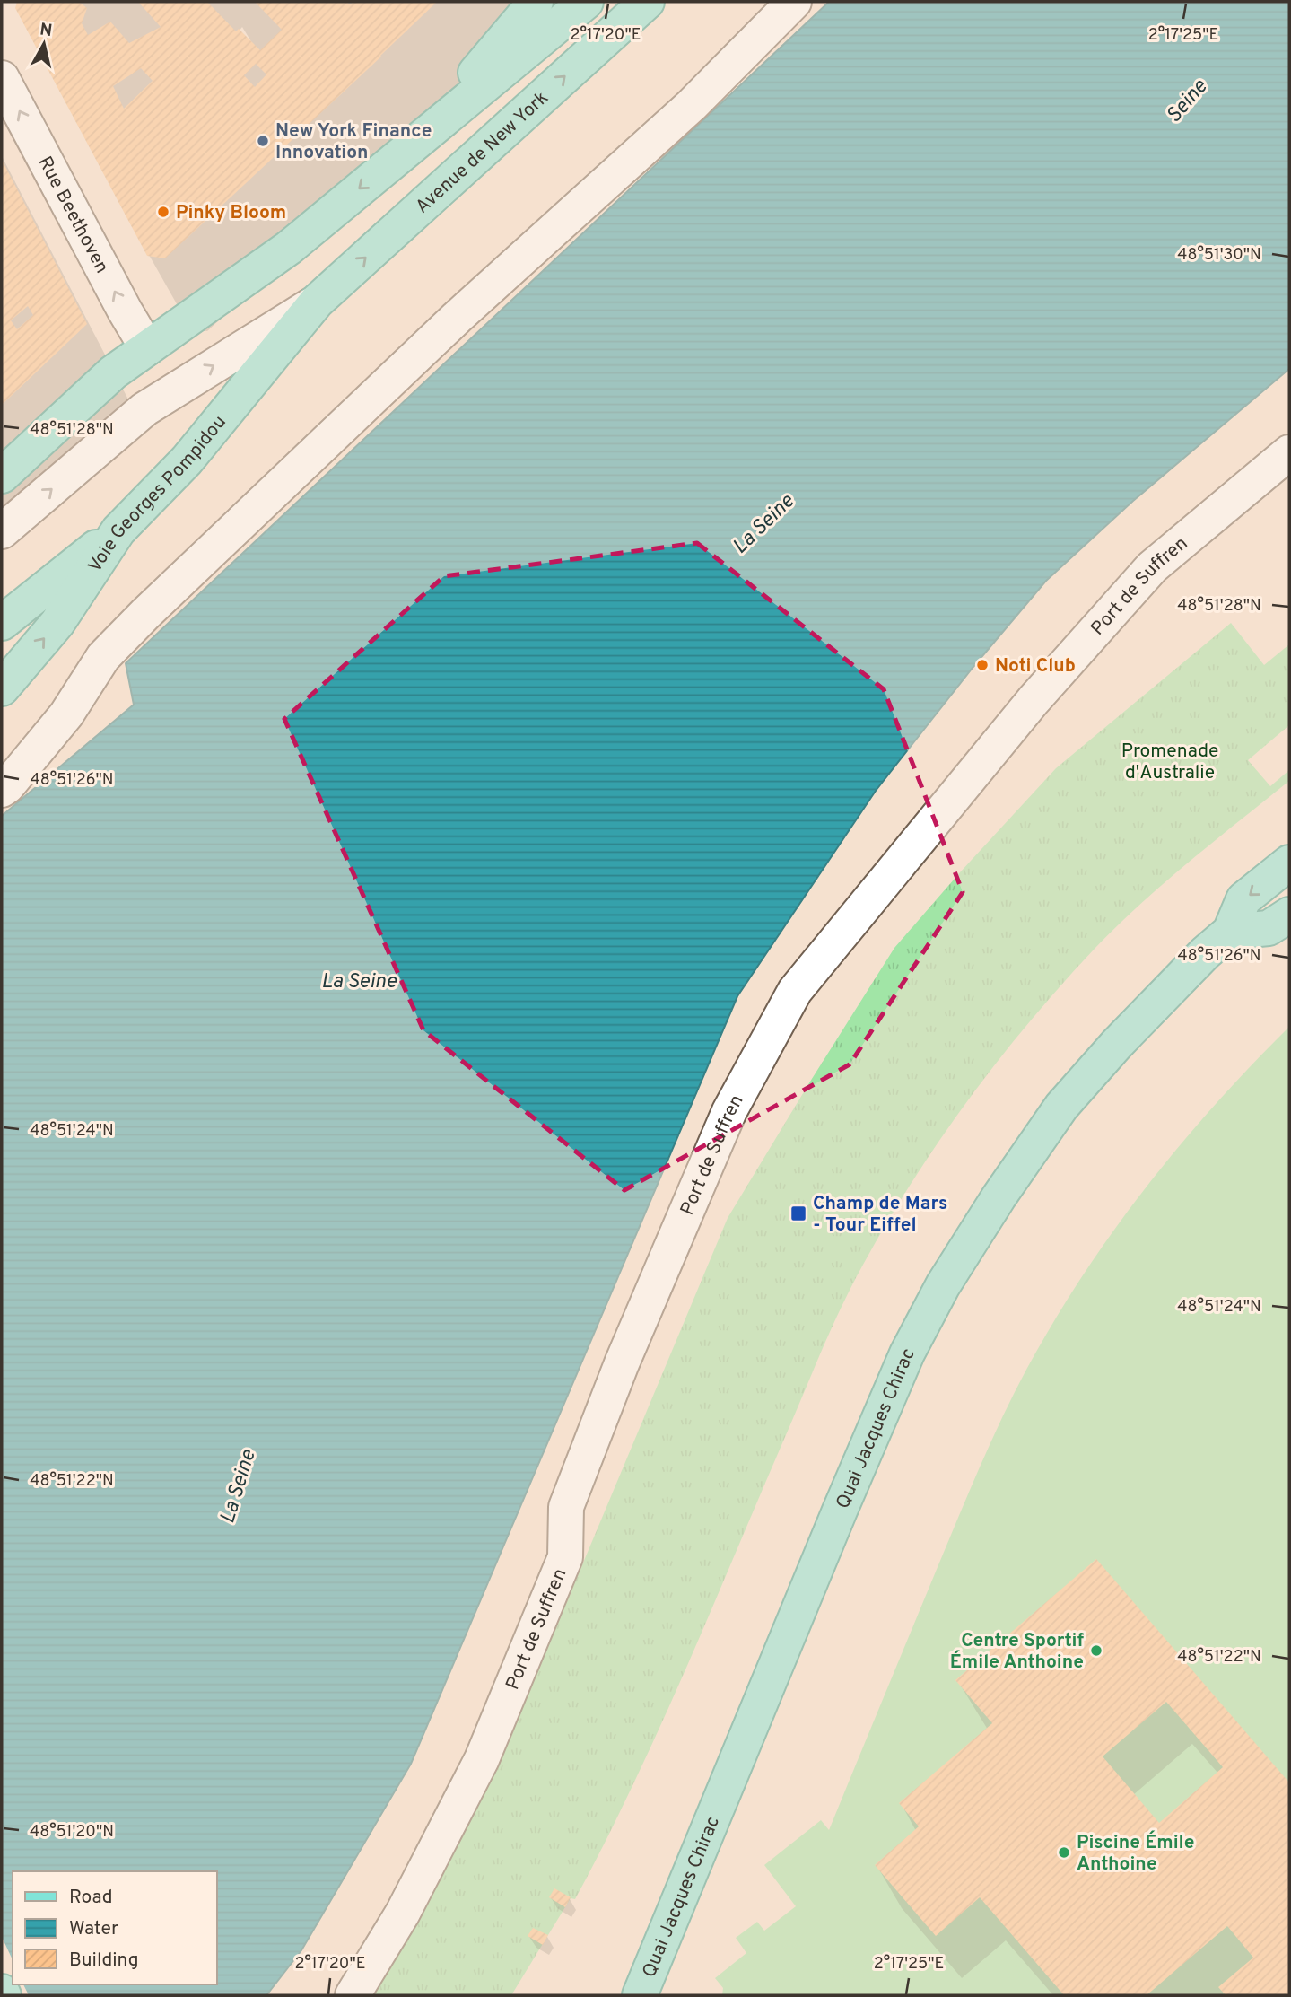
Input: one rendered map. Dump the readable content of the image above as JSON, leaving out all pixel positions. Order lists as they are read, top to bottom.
{
  "streets": {
    "main road": ["Avenue de New York", "Voie Georges Pompidou", "Quai Jacques Chirac"],
    "street": ["Rue Beethoven", "Port de Suffren"]
  },
  "crossings": [
    ["Avenue de New York", "Voie Georges Pompidou"]
  ],
  "one_way": ["Rue Beethoven"],
  "water": ["Seine", "La Seine"],
  "parks": ["Promenade d'Australie"],
  "places": {
    "other": [
      "New York Finance Innovation",
      "Pinky Bloom",
      "Noti Club",
      "Centre Sportif Émile Anthoine",
      "Piscine Émile Anthoine"
    ],
    "transit": ["Champ de Mars - Tour Eiffel"]
  },
  "legend": ["Road", "Water", "Building"],
  "north": "top",
  "coordinates": [
    "2°17'20\"E",
    "2°17'25\"E",
    "48°51'30\"N",
    "48°51'28\"N",
    "48°51'26\"N",
    "48°51'24\"N",
    "48°51'22\"N",
    "48°51'20\"N"
  ]
}
